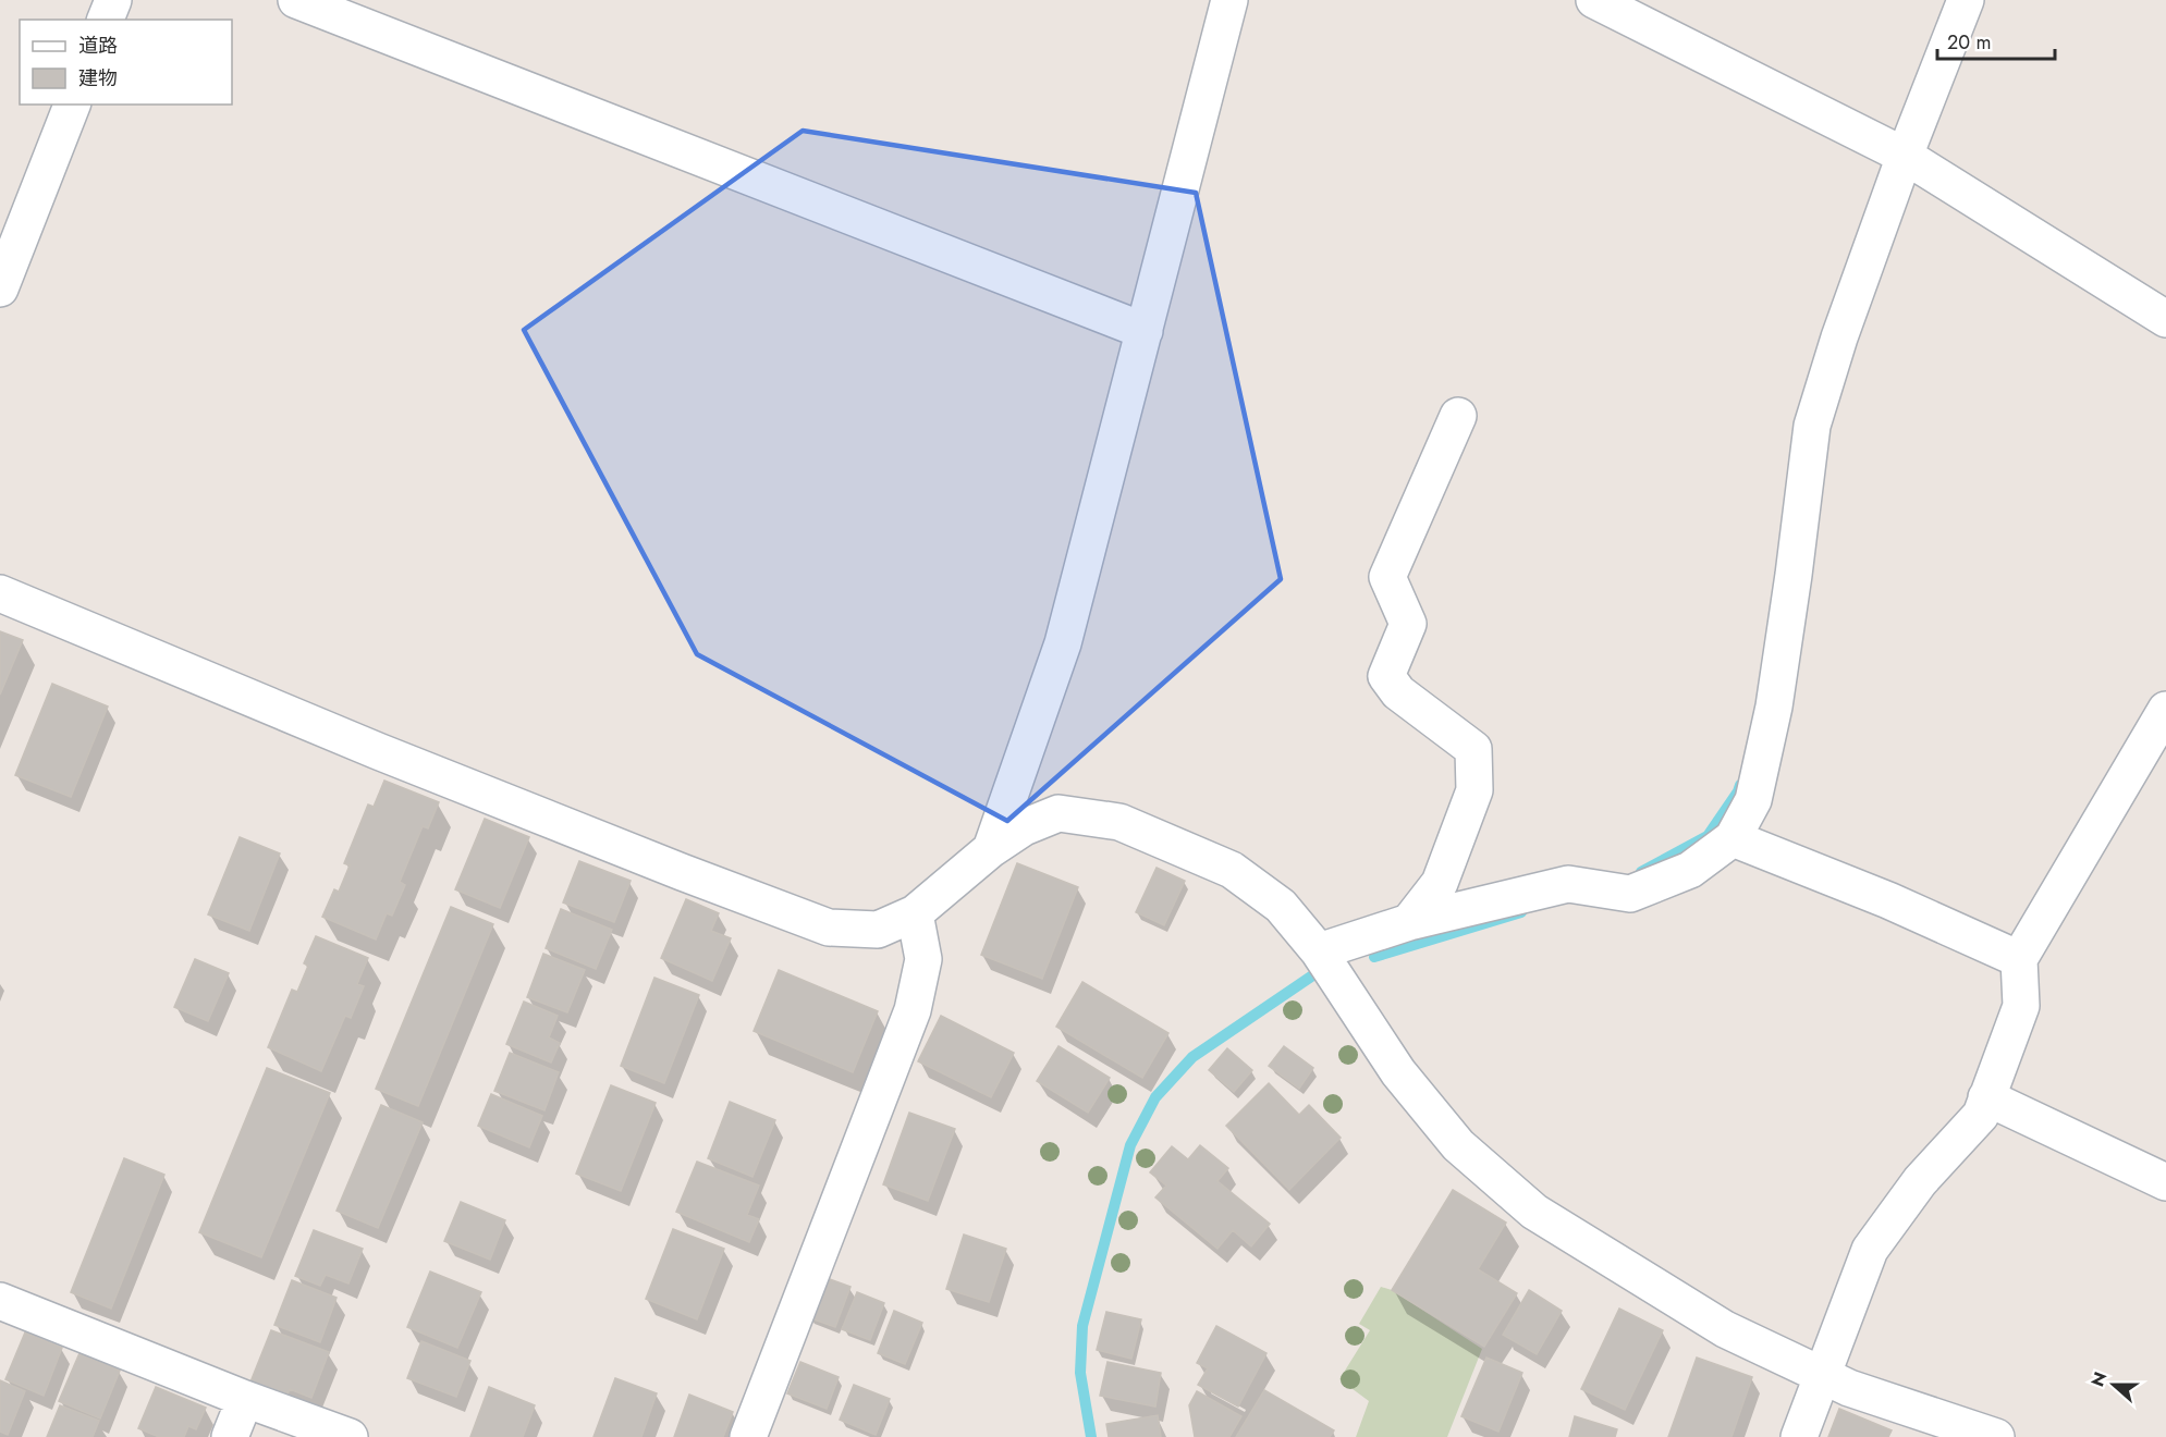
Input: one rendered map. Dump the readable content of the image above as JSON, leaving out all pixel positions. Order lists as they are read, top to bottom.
{
  "legend": ["道路", "建物"],
  "scale_bar": "20 m",
  "north": "left"
}
